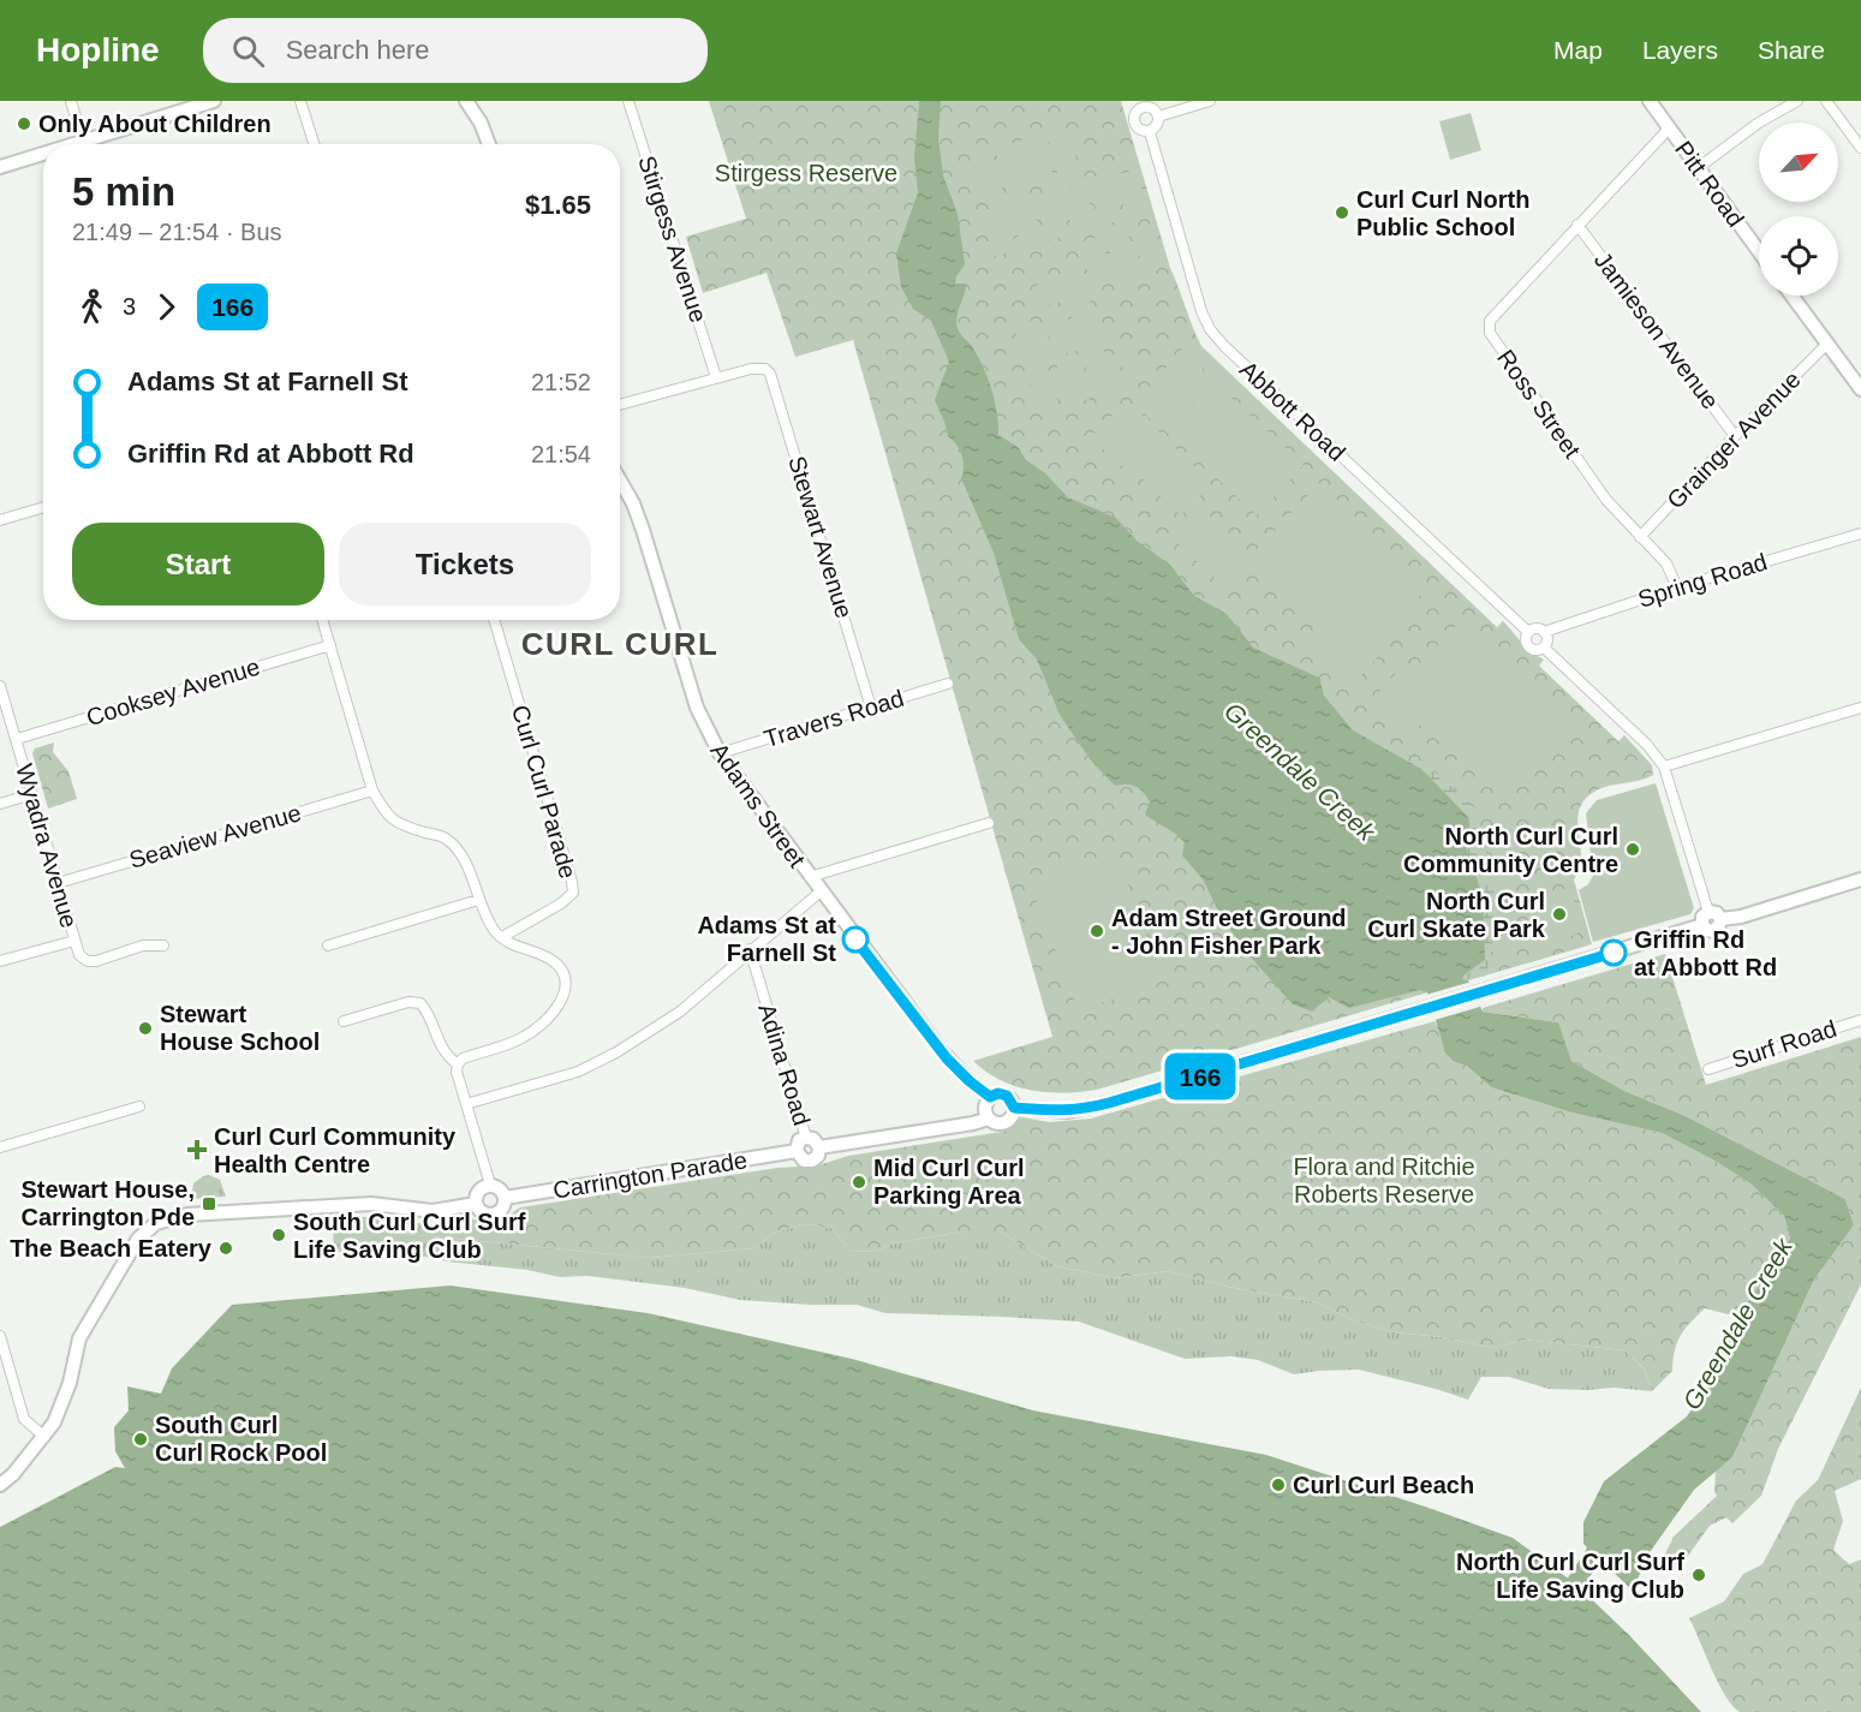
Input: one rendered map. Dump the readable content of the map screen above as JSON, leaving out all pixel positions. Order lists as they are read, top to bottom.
{
  "streets": {
    "main road": ["Pitt Road", "Adams Street", "Carrington Parade"],
    "street": [
      "Stirgess Avenue",
      "Jamieson Avenue",
      "Ross Street",
      "Abbott Road",
      "Grainger Avenue",
      "Stewart Avenue",
      "Spring Road",
      "Cooksey Avenue",
      "Travers Road",
      "Curl Curl Parade",
      "Seaview Avenue",
      "Wyadra Avenue",
      "Surf Road",
      "Adina Road"
    ]
  },
  "crossings": [
    ["Pitt Road", "Ross Street"],
    ["Stirgess Avenue", "Stewart Avenue"],
    ["Jamieson Avenue", "Ross Street"],
    ["Jamieson Avenue", "Grainger Avenue"],
    ["Ross Street", "Grainger Avenue"],
    ["Ross Street", "Spring Road"],
    ["Abbott Road", "Spring Road"],
    ["Stewart Avenue", "Travers Road"],
    ["Cooksey Avenue", "Wyadra Avenue"],
    ["Travers Road", "Adams Street"],
    ["Seaview Avenue", "Wyadra Avenue"],
    ["Adina Road", "Carrington Parade"]
  ],
  "districts": ["CURL CURL"],
  "water": ["Greendale Creek"],
  "parks": ["Stirgess Reserve", "Flora and Ritchie Roberts Reserve"],
  "places": {
    "other": [
      "Only About Children",
      "Curl Curl North Public School",
      "North Curl Curl Community Centre",
      "North Curl Curl Skate Park",
      "Adam Street Ground - John Fisher Park",
      "Adams St at Farnell St",
      "Griffin Rd at Abbott Rd",
      "Stewart House School",
      "Mid Curl Curl Parking Area",
      "South Curl Curl Surf Life Saving Club",
      "The Beach Eatery",
      "South Curl Curl Rock Pool",
      "Curl Curl Beach",
      "North Curl Curl Surf Life Saving Club"
    ],
    "health": ["Curl Curl Community Health Centre"],
    "transit": ["Stewart House, Carrington Pde"]
  },
  "lines": ["bus line 166"],
  "north": "top right",
  "page": {
    "header": "Hopline",
    "search": "Search here",
    "nav": ["Map", "Layers", "Share"],
    "on_map": "166",
    "heading": ["5 min", "21:49 – 21:54 · Bus", "$1.65"],
    "legs": ["3", "166"],
    "list": [
      {
        "name": "Adams St at Farnell St",
        "value": "21:52"
      },
      {
        "name": "Griffin Rd at Abbott Rd",
        "value": "21:54"
      }
    ],
    "buttons": ["Start", "Tickets"]
  }
}
